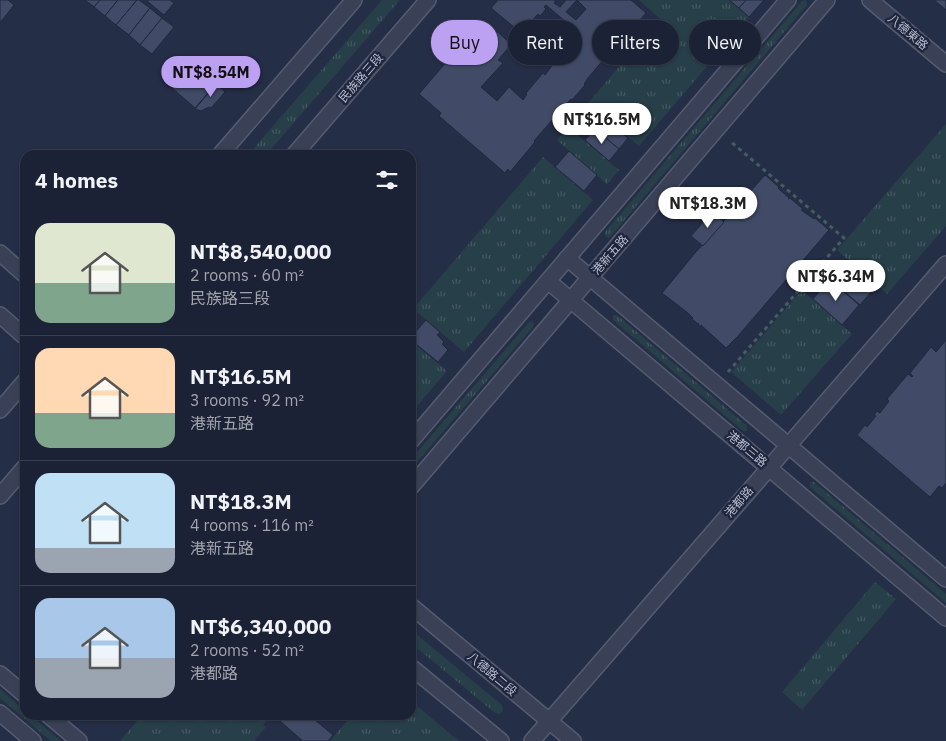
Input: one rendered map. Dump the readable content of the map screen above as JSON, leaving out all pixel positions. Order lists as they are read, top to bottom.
{
  "streets": {
    "street": [
      "八德東路",
      "民族路三段",
      "港新五路",
      "港都三路",
      "港都路",
      "八德路二段"
    ]
  },
  "crossings": [
    ["港新五路", "港都三路"],
    ["港都三路", "港都路"],
    ["港都路", "八德路二段"]
  ],
  "page": {
    "chip": [
      "Buy",
      "Rent",
      "Filters",
      "New"
    ],
    "price": [
      "NT$8.54M",
      "NT$16.5M",
      "NT$18.3M",
      "NT$6.34M"
    ],
    "heading": "4 homes",
    "list": [
      {
        "name": "NT$8,540,000",
        "note": "2 rooms · 60 m² · 民族路三段"
      },
      {
        "name": "NT$16.5M",
        "note": "3 rooms · 92 m² · 港新五路"
      },
      {
        "name": "NT$18.3M",
        "note": "4 rooms · 116 m² · 港新五路"
      },
      {
        "name": "NT$6,340,000",
        "note": "2 rooms · 52 m² · 港都路"
      }
    ]
  }
}
